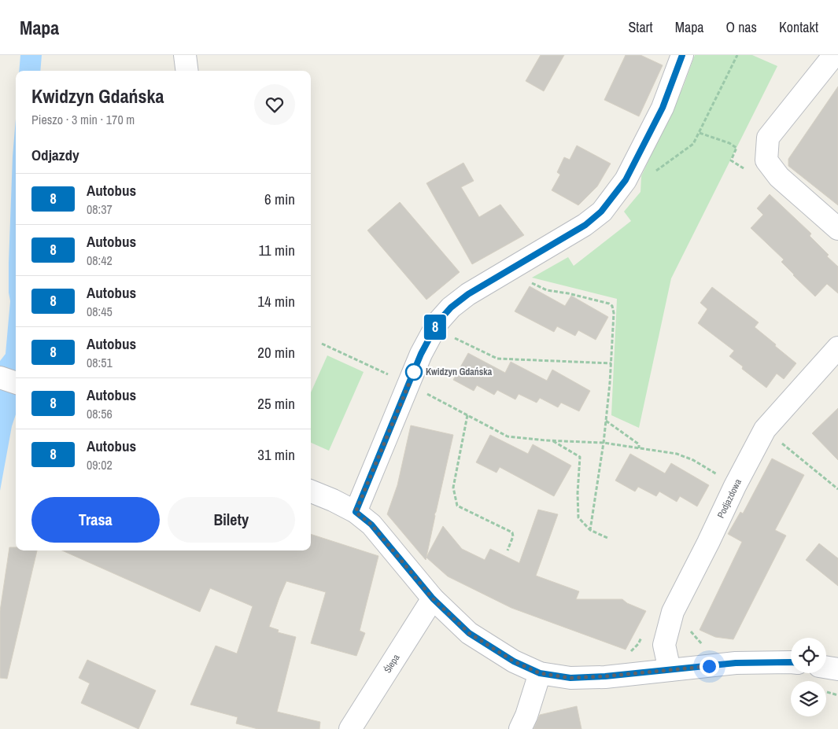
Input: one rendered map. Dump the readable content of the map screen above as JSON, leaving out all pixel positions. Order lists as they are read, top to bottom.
{
  "streets": {
    "street": ["Podjazdowa", "Ślepa"]
  },
  "places": ["Kwidzyn Gdańska"],
  "lines": ["bus line 8"],
  "page": {
    "header": "Mapa",
    "nav": [
      "Start",
      "Mapa",
      "O nas",
      "Kontakt"
    ],
    "on_map": "8",
    "heading": [
      ["Kwidzyn Gdańska", "Pieszo · 3 min · 170 m"],
      "Odjazdy"
    ],
    "list": [
      {
        "mark": "8",
        "name": "Autobus",
        "note": "08:37",
        "value": "6 min"
      },
      {
        "mark": "8",
        "name": "Autobus",
        "note": "08:42",
        "value": "11 min"
      },
      {
        "mark": "8",
        "name": "Autobus",
        "note": "08:45",
        "value": "14 min"
      },
      {
        "mark": "8",
        "name": "Autobus",
        "note": "08:51",
        "value": "20 min"
      },
      {
        "mark": "8",
        "name": "Autobus",
        "note": "08:56",
        "value": "25 min"
      },
      {
        "mark": "8",
        "name": "Autobus",
        "note": "09:02",
        "value": "31 min"
      }
    ],
    "buttons": ["Trasa", "Bilety"]
  }
}
